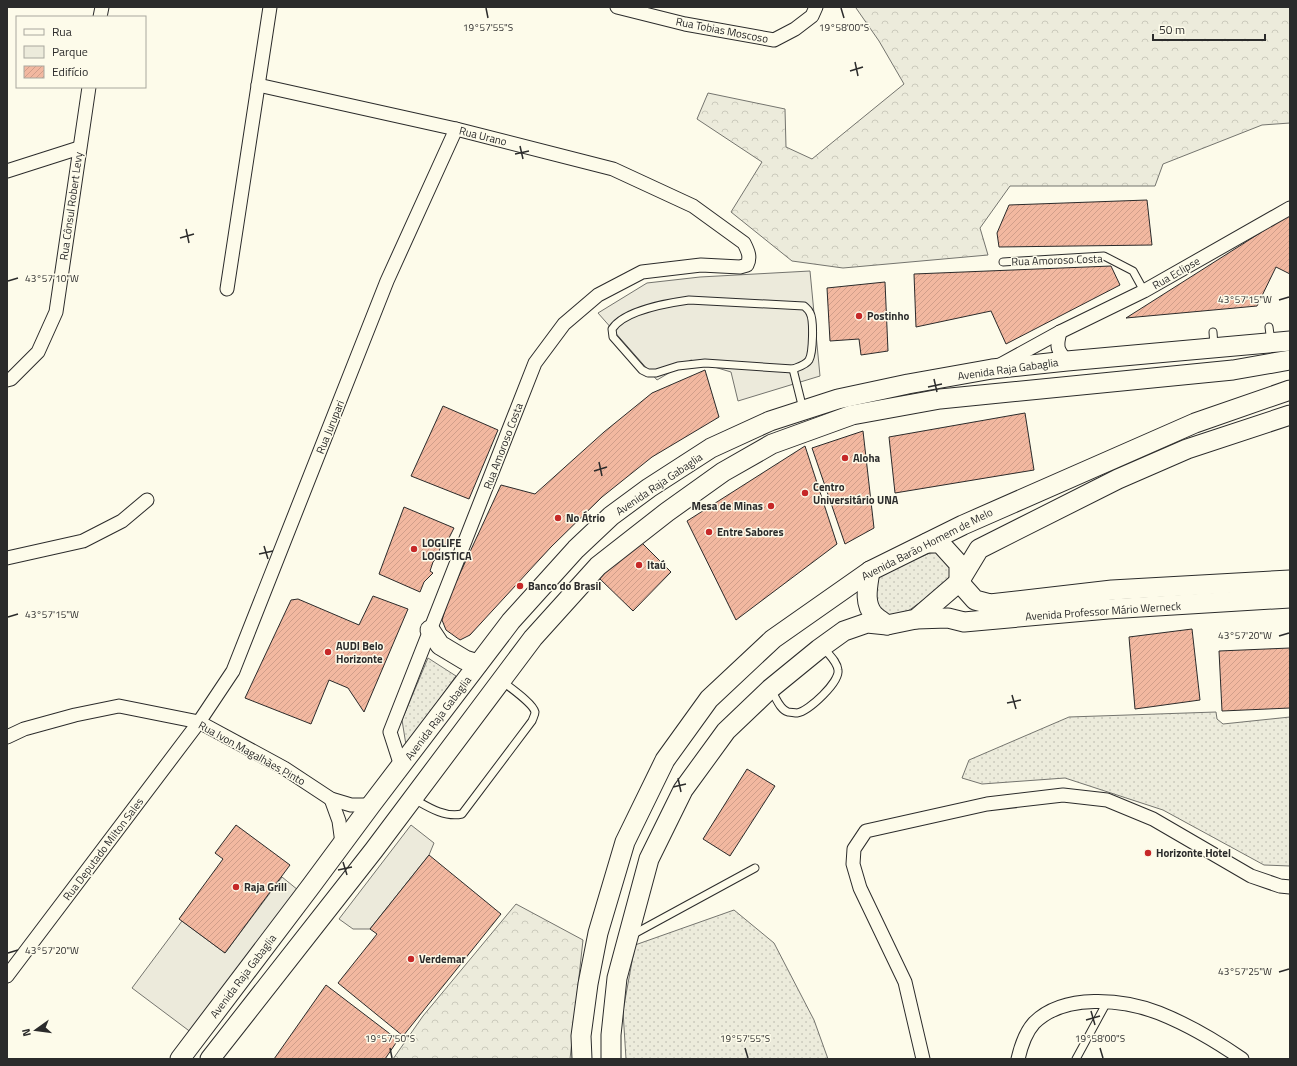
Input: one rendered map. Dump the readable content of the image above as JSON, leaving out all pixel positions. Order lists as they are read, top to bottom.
{
  "streets": {
    "main road": ["Avenida Raja Gabaglia", "Avenida Barão Homem de Melo", "Avenida Professor Mário Werneck"],
    "street": [
      "Rua Tobias Moscoso",
      "Rua Urano",
      "Rua Cônsul Robert Levy",
      "Rua Amoroso Costa",
      "Rua Eclipse",
      "Rua Jurupari",
      "Rua Ivon Magalhães Pinto",
      "Rua Deputado Milton Sales"
    ]
  },
  "crossings": [
    ["Rua Urano", "Rua Amoroso Costa"],
    ["Rua Urano", "Rua Jurupari"],
    ["Rua Amoroso Costa", "Rua Eclipse"],
    ["Rua Amoroso Costa", "Avenida Raja Gabaglia"],
    ["Rua Eclipse", "Avenida Raja Gabaglia"],
    ["Avenida Raja Gabaglia", "Rua Ivon Magalhães Pinto"],
    ["Rua Jurupari", "Rua Ivon Magalhães Pinto"],
    ["Rua Jurupari", "Rua Deputado Milton Sales"],
    ["Avenida Barão Homem de Melo", "Avenida Professor Mário Werneck"],
    ["Rua Ivon Magalhães Pinto", "Rua Deputado Milton Sales"]
  ],
  "places": [
    "Postinho",
    "Aloha",
    "Centro Universitário UNA",
    "Mesa de Minas",
    "No Átrio",
    "Entre Sabores",
    "LOGLIFE LOGISTICA",
    "Itaú",
    "Banco do Brasil",
    "AUDI Belo Horizonte",
    "Horizonte Hotel",
    "Raja Grill",
    "Verdemar"
  ],
  "legend": ["Rua", "Parque", "Edifício"],
  "scale_bar": "50 m",
  "north": "left",
  "coordinates": [
    "19°57'55\"S",
    "19°58'00\"S",
    "43°57'10\"W",
    "43°57'15\"W",
    "43°57'20\"W",
    "43°57'25\"W",
    "19°57'50\"S"
  ]
}
